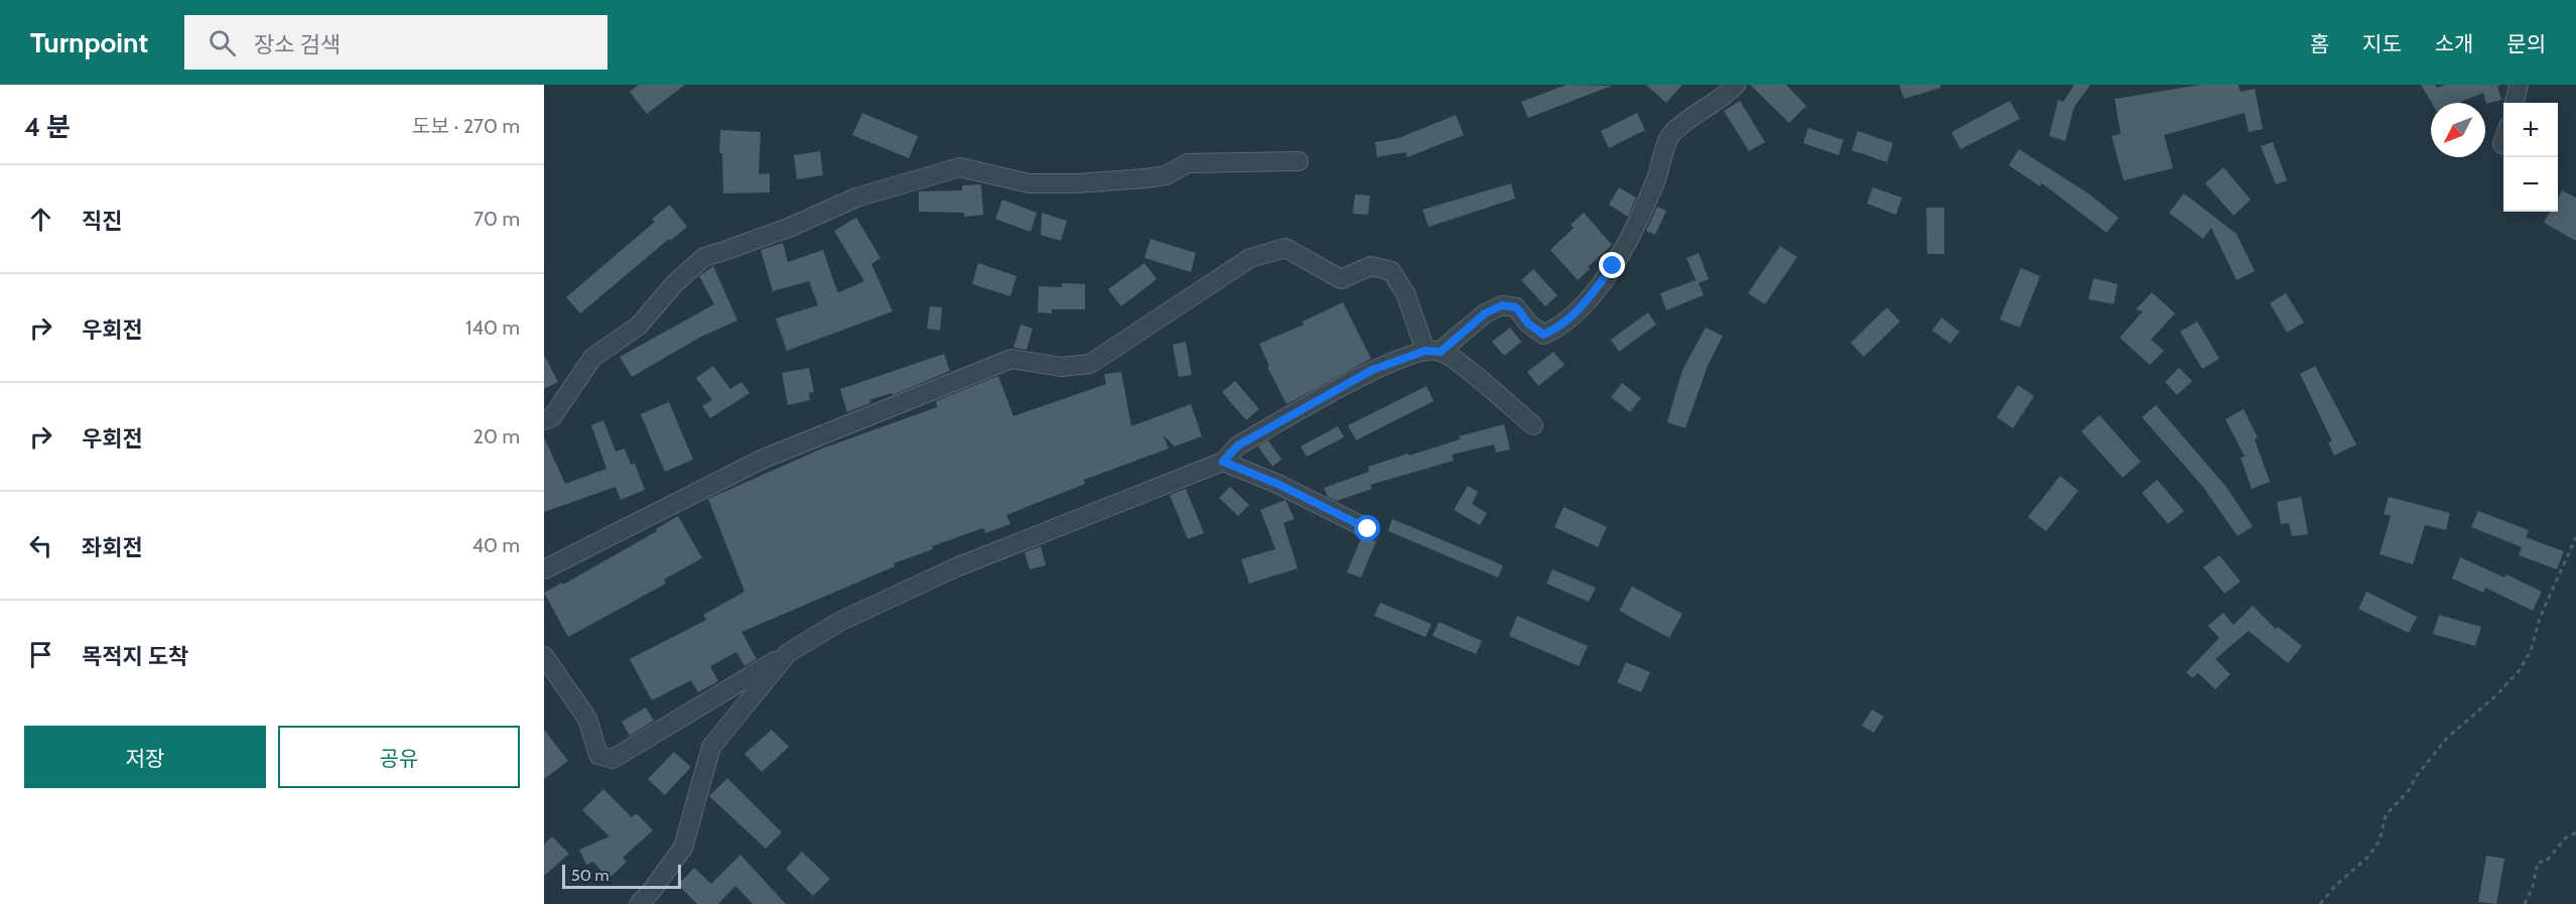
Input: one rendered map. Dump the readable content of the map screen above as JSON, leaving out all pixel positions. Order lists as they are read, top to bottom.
{
  "scale_bar": "50 m",
  "north": "bottom left",
  "page": {
    "header": "Turnpoint",
    "search": "장소 검색",
    "nav": [
      "홈",
      "지도",
      "소개",
      "문의"
    ],
    "heading": ["4 분", "도보 · 270 m"],
    "map_buttons": ["+", "−"],
    "list": [
      ["직진", "70 m"],
      ["우회전", "140 m"],
      ["우회전", "20 m"],
      ["좌회전", "40 m"],
      "목적지 도착"
    ],
    "buttons": ["저장", "공유"],
    "scale": "50 m"
  }
}
